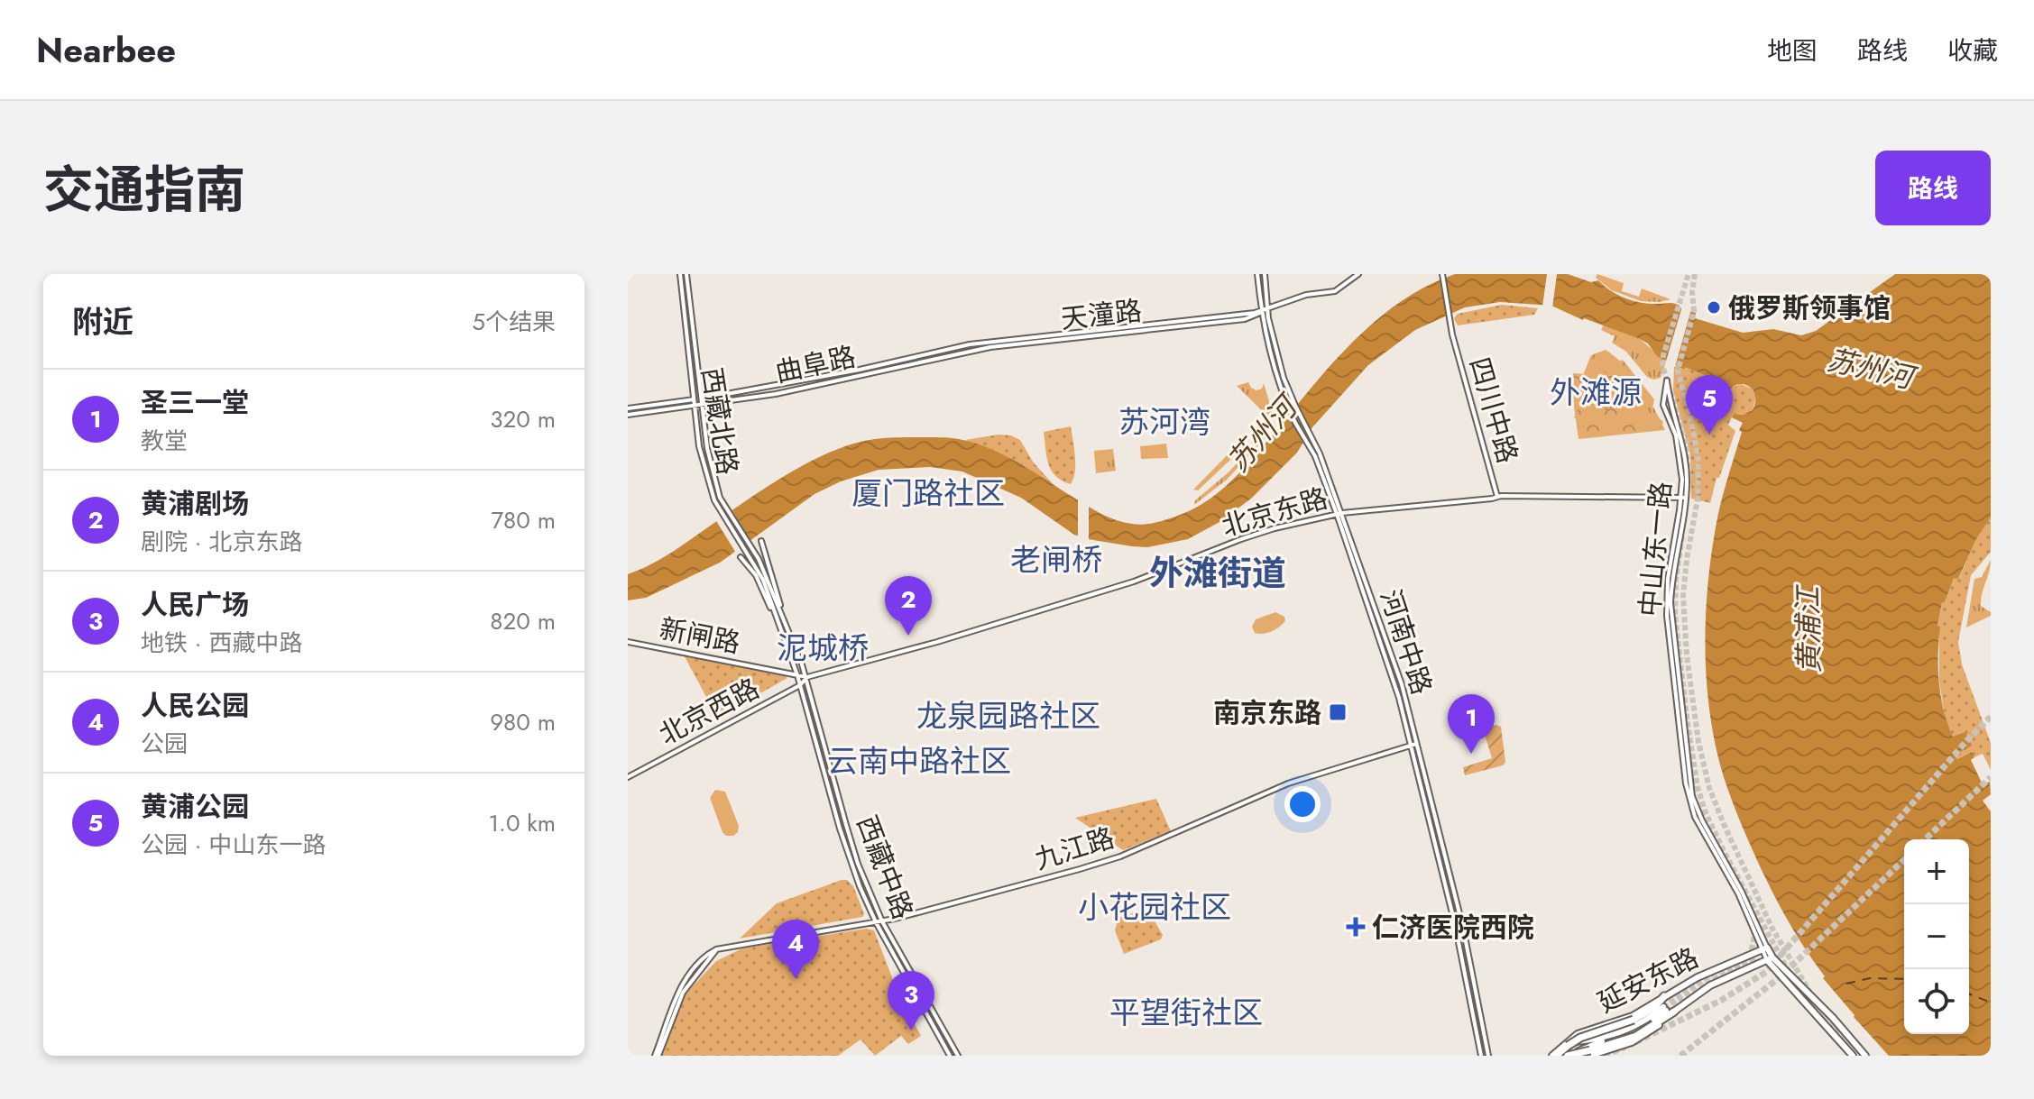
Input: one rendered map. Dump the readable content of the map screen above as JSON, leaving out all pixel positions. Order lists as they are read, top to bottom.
{
  "streets": {
    "main road": [
      "天潼路",
      "曲阜路",
      "四川中路",
      "西藏北路",
      "北京东路",
      "中山东一路",
      "新闸路",
      "河南中路",
      "北京西路",
      "九江路",
      "西藏中路",
      "延安东路"
    ]
  },
  "crossings": [
    ["天潼路", "曲阜路"],
    ["天潼路", "河南中路"],
    ["曲阜路", "西藏北路"],
    ["四川中路", "北京东路"],
    ["西藏北路", "西藏中路"],
    ["北京东路", "中山东一路"],
    ["北京东路", "新闸路"],
    ["北京东路", "河南中路"],
    ["北京东路", "北京西路"],
    ["北京东路", "西藏中路"],
    ["中山东一路", "延安东路"],
    ["新闸路", "北京西路"],
    ["新闸路", "西藏中路"],
    ["河南中路", "九江路"],
    ["北京西路", "西藏中路"],
    ["九江路", "西藏中路"]
  ],
  "districts": [
    "外滩源",
    "苏河湾",
    "厦门路社区",
    "老闸桥",
    "外滩街道",
    "泥城桥",
    "龙泉园路社区",
    "云南中路社区",
    "小花园社区",
    "平望街社区"
  ],
  "water": ["苏州河", "黄浦江"],
  "places": {
    "other": ["俄罗斯领事馆"],
    "transit": ["南京东路"],
    "health": ["仁济医院西院"]
  },
  "page": {
    "header": "Nearbee",
    "nav": ["地图", "路线", "收藏"],
    "title": "交通指南",
    "buttons": "路线",
    "heading": ["附近", "5个结果"],
    "list": [
      {
        "mark": "1",
        "name": "圣三一堂",
        "note": "教堂",
        "value": "320 m"
      },
      {
        "mark": "2",
        "name": "黄浦剧场",
        "note": "剧院 · 北京东路",
        "value": "780 m"
      },
      {
        "mark": "3",
        "name": "人民广场",
        "note": "地铁 · 西藏中路",
        "value": "820 m"
      },
      {
        "mark": "4",
        "name": "人民公园",
        "note": "公园",
        "value": "980 m"
      },
      {
        "mark": "5",
        "name": "黄浦公园",
        "note": "公园 · 中山东一路",
        "value": "1.0 km"
      }
    ],
    "pins": [
      "5",
      "2",
      "1",
      "4",
      "3"
    ],
    "map_buttons": ["+", "−"]
  }
}
